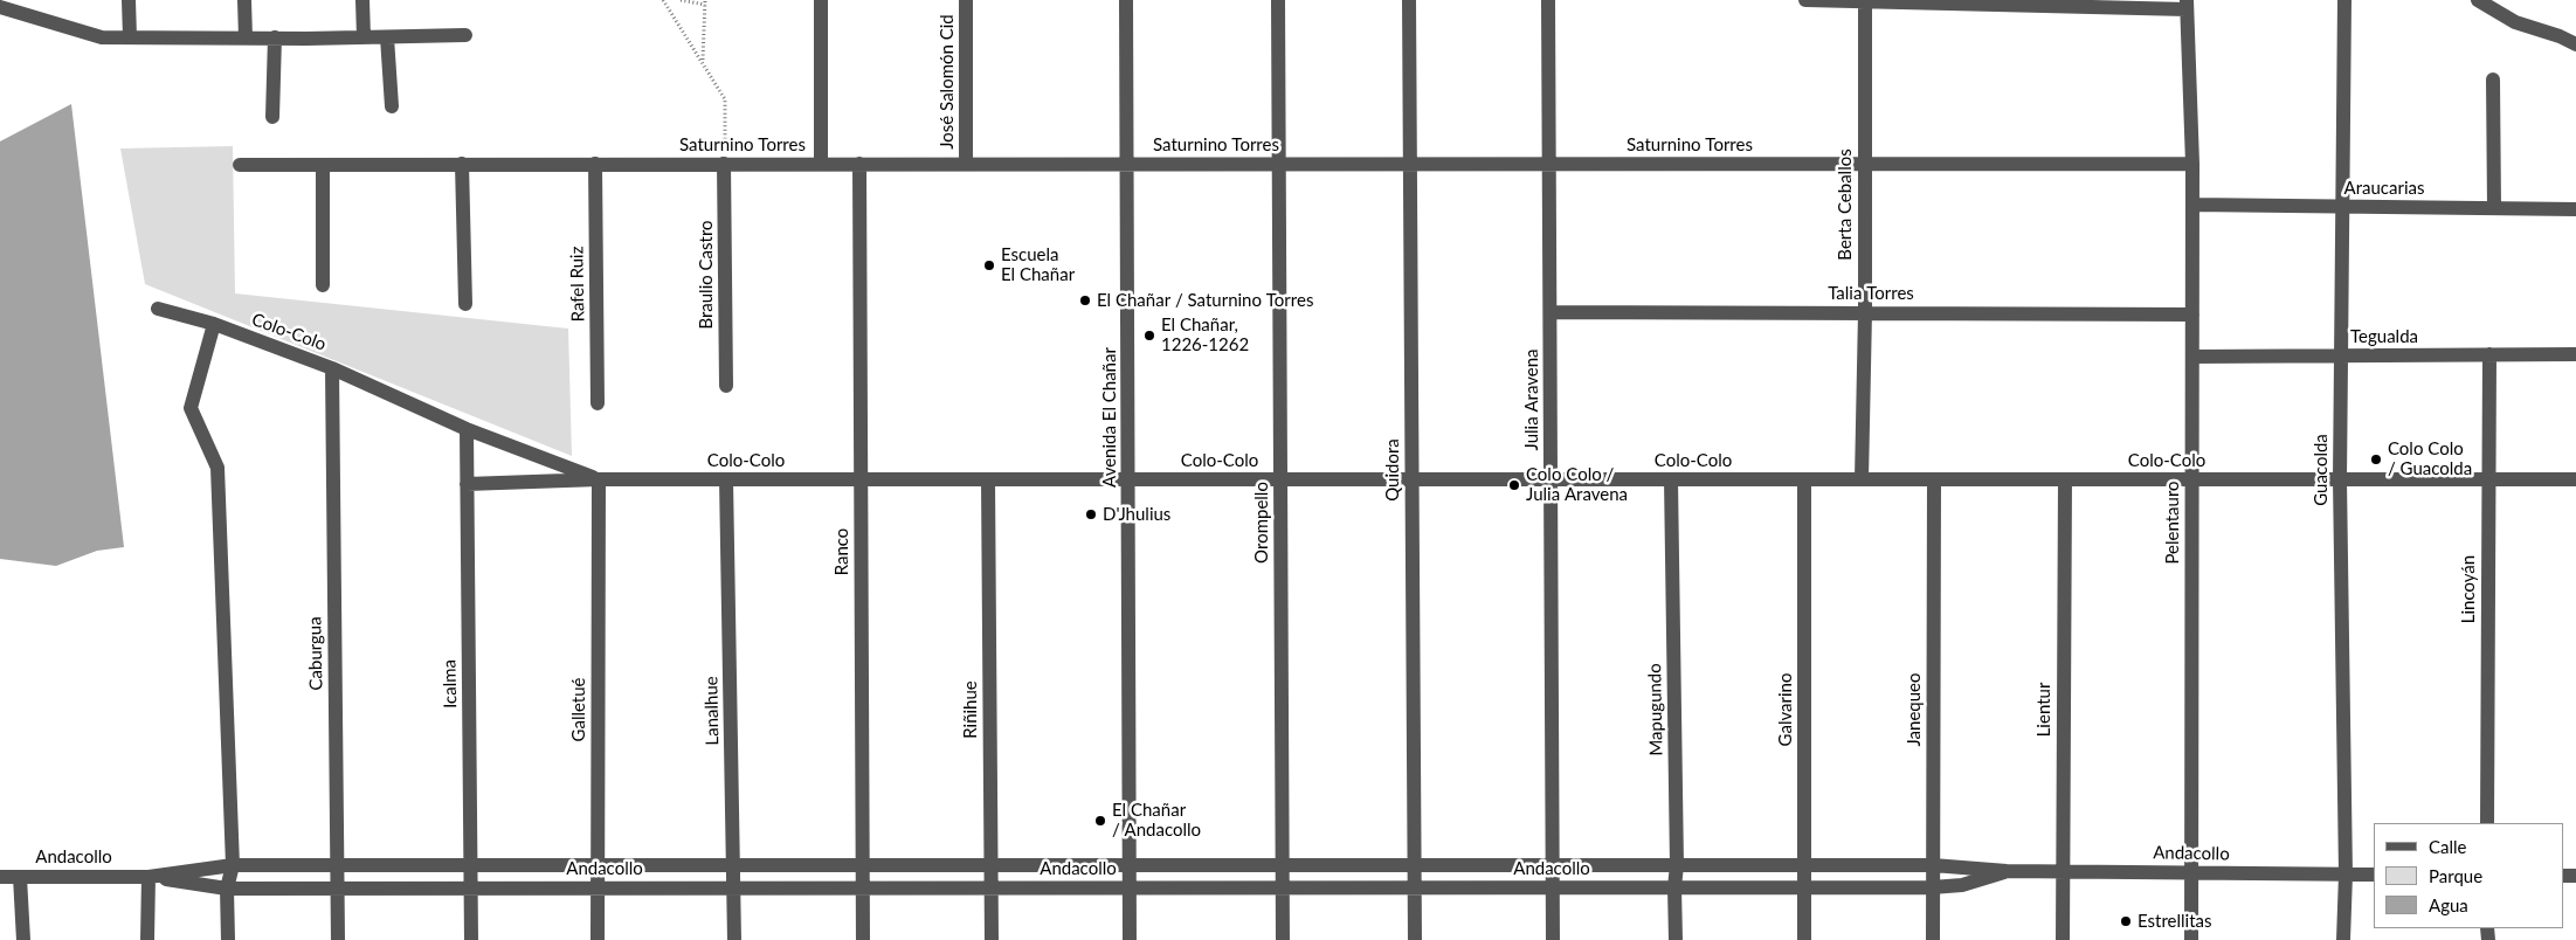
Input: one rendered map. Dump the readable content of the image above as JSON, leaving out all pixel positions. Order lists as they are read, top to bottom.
{
  "streets": {
    "street": [
      "José Salomón Cid",
      "Saturnino Torres",
      "Araucarias",
      "Berta Ceballos",
      "Braulio Castro",
      "Rafel Ruiz",
      "Talia Torres",
      "Colo-Colo",
      "Tegualda",
      "Julia Aravena",
      "Avenida El Chañar",
      "Quidora",
      "Guacolda",
      "Orompello",
      "Pelentauro",
      "Ranco",
      "Lincoyán",
      "Caburgua",
      "Icalma",
      "Galletué",
      "Riñihue",
      "Mapugundo",
      "Galvarino",
      "Janequeo",
      "Lientur",
      "Lanalhue",
      "Andacollo"
    ]
  },
  "crossings": [
    ["José Salomón Cid", "Saturnino Torres"],
    ["Saturnino Torres", "Berta Ceballos"],
    ["Saturnino Torres", "Braulio Castro"],
    ["Saturnino Torres", "Rafel Ruiz"],
    ["Saturnino Torres", "Julia Aravena"],
    ["Saturnino Torres", "Avenida El Chañar"],
    ["Saturnino Torres", "Quidora"],
    ["Saturnino Torres", "Orompello"],
    ["Saturnino Torres", "Pelentauro"],
    ["Saturnino Torres", "Ranco"],
    ["Araucarias", "Guacolda"],
    ["Araucarias", "Pelentauro"],
    ["Berta Ceballos", "Talia Torres"],
    ["Berta Ceballos", "Colo-Colo"],
    ["Talia Torres", "Julia Aravena"],
    ["Talia Torres", "Pelentauro"],
    ["Colo-Colo", "Julia Aravena"],
    ["Colo-Colo", "Avenida El Chañar"],
    ["Colo-Colo", "Quidora"],
    ["Colo-Colo", "Guacolda"],
    ["Colo-Colo", "Orompello"],
    ["Colo-Colo", "Pelentauro"],
    ["Colo-Colo", "Ranco"],
    ["Colo-Colo", "Lincoyán"],
    ["Colo-Colo", "Caburgua"],
    ["Colo-Colo", "Icalma"],
    ["Colo-Colo", "Galletué"],
    ["Colo-Colo", "Riñihue"],
    ["Colo-Colo", "Mapugundo"],
    ["Colo-Colo", "Galvarino"],
    ["Colo-Colo", "Janequeo"],
    ["Colo-Colo", "Lientur"],
    ["Colo-Colo", "Lanalhue"],
    ["Tegualda", "Guacolda"],
    ["Tegualda", "Pelentauro"],
    ["Tegualda", "Lincoyán"],
    ["Julia Aravena", "Andacollo"],
    ["Avenida El Chañar", "Andacollo"],
    ["Quidora", "Andacollo"],
    ["Guacolda", "Andacollo"],
    ["Orompello", "Andacollo"],
    ["Pelentauro", "Andacollo"],
    ["Ranco", "Andacollo"],
    ["Caburgua", "Andacollo"],
    ["Icalma", "Andacollo"],
    ["Galletué", "Andacollo"],
    ["Riñihue", "Andacollo"],
    ["Mapugundo", "Andacollo"],
    ["Galvarino", "Andacollo"],
    ["Janequeo", "Andacollo"],
    ["Lientur", "Andacollo"],
    ["Lanalhue", "Andacollo"]
  ],
  "places": [
    "Escuela El Chañar",
    "El Chañar / Saturnino Torres",
    "El Chañar, 1226-1262",
    "Colo Colo / Guacolda",
    "Colo Colo / Julia Aravena",
    "D'Jhulius",
    "El Chañar / Andacollo",
    "Estrellitas"
  ],
  "legend": ["Calle", "Parque", "Agua"]
}
